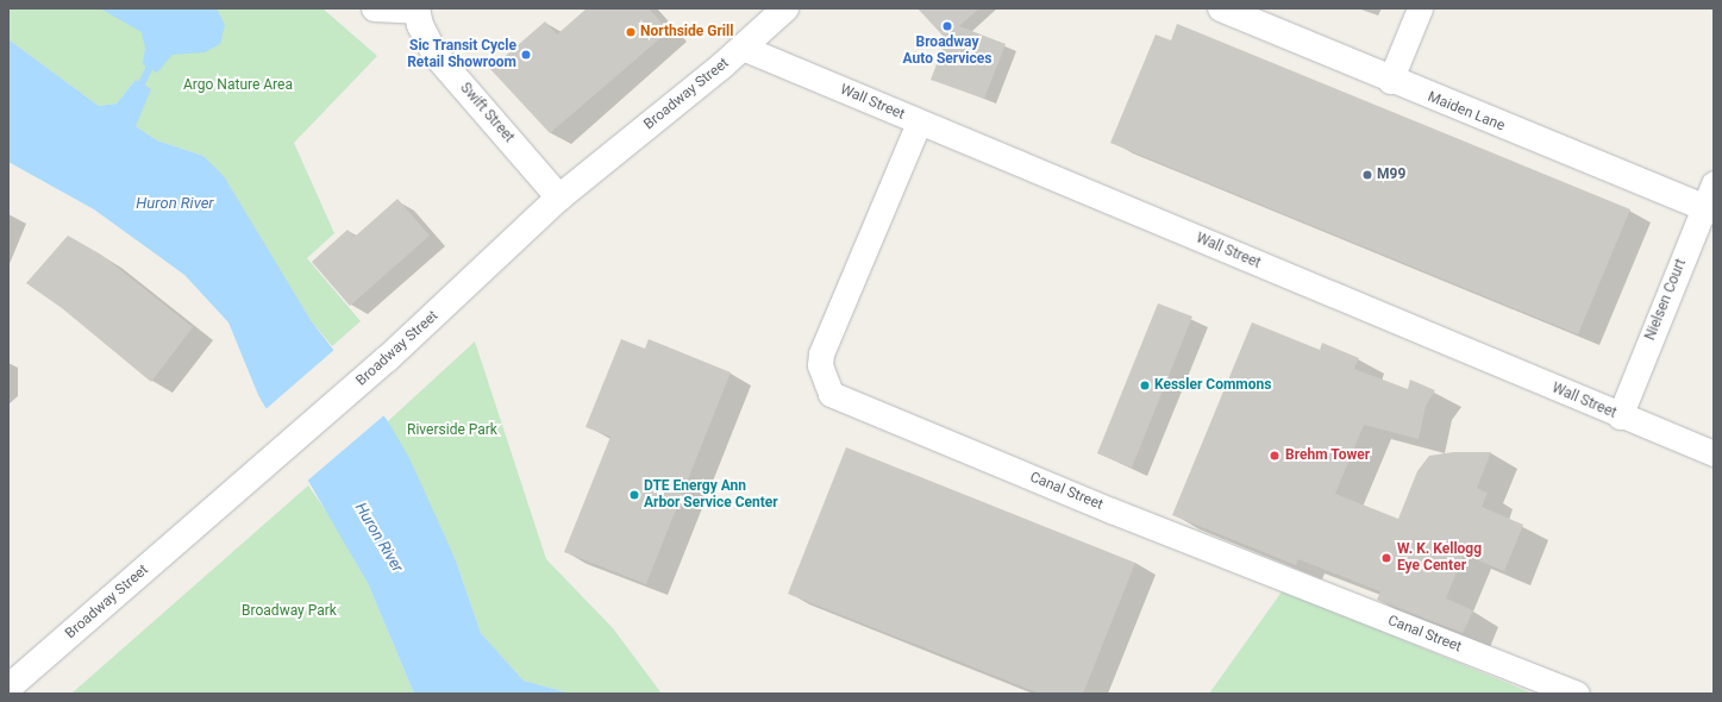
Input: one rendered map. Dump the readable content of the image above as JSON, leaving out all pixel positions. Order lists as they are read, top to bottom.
{
  "streets": {
    "main road": ["Broadway Street", "Maiden Lane", "Swift Street"],
    "street": ["Wall Street", "Nielsen Court", "Canal Street"]
  },
  "crossings": [
    ["Broadway Street", "Wall Street"],
    ["Broadway Street", "Swift Street"],
    ["Wall Street", "Nielsen Court"],
    ["Wall Street", "Canal Street"],
    ["Maiden Lane", "Nielsen Court"]
  ],
  "water": ["Huron River"],
  "parks": ["Argo Nature Area", "Riverside Park", "Broadway Park"],
  "places": [
    "Broadway Auto Services",
    "Northside Grill",
    "Sic Transit Cycle Retail Showroom",
    "M99",
    "Kessler Commons",
    "Brehm Tower",
    "DTE Energy Ann Arbor Service Center",
    "W. K. Kellogg Eye Center"
  ]
}
